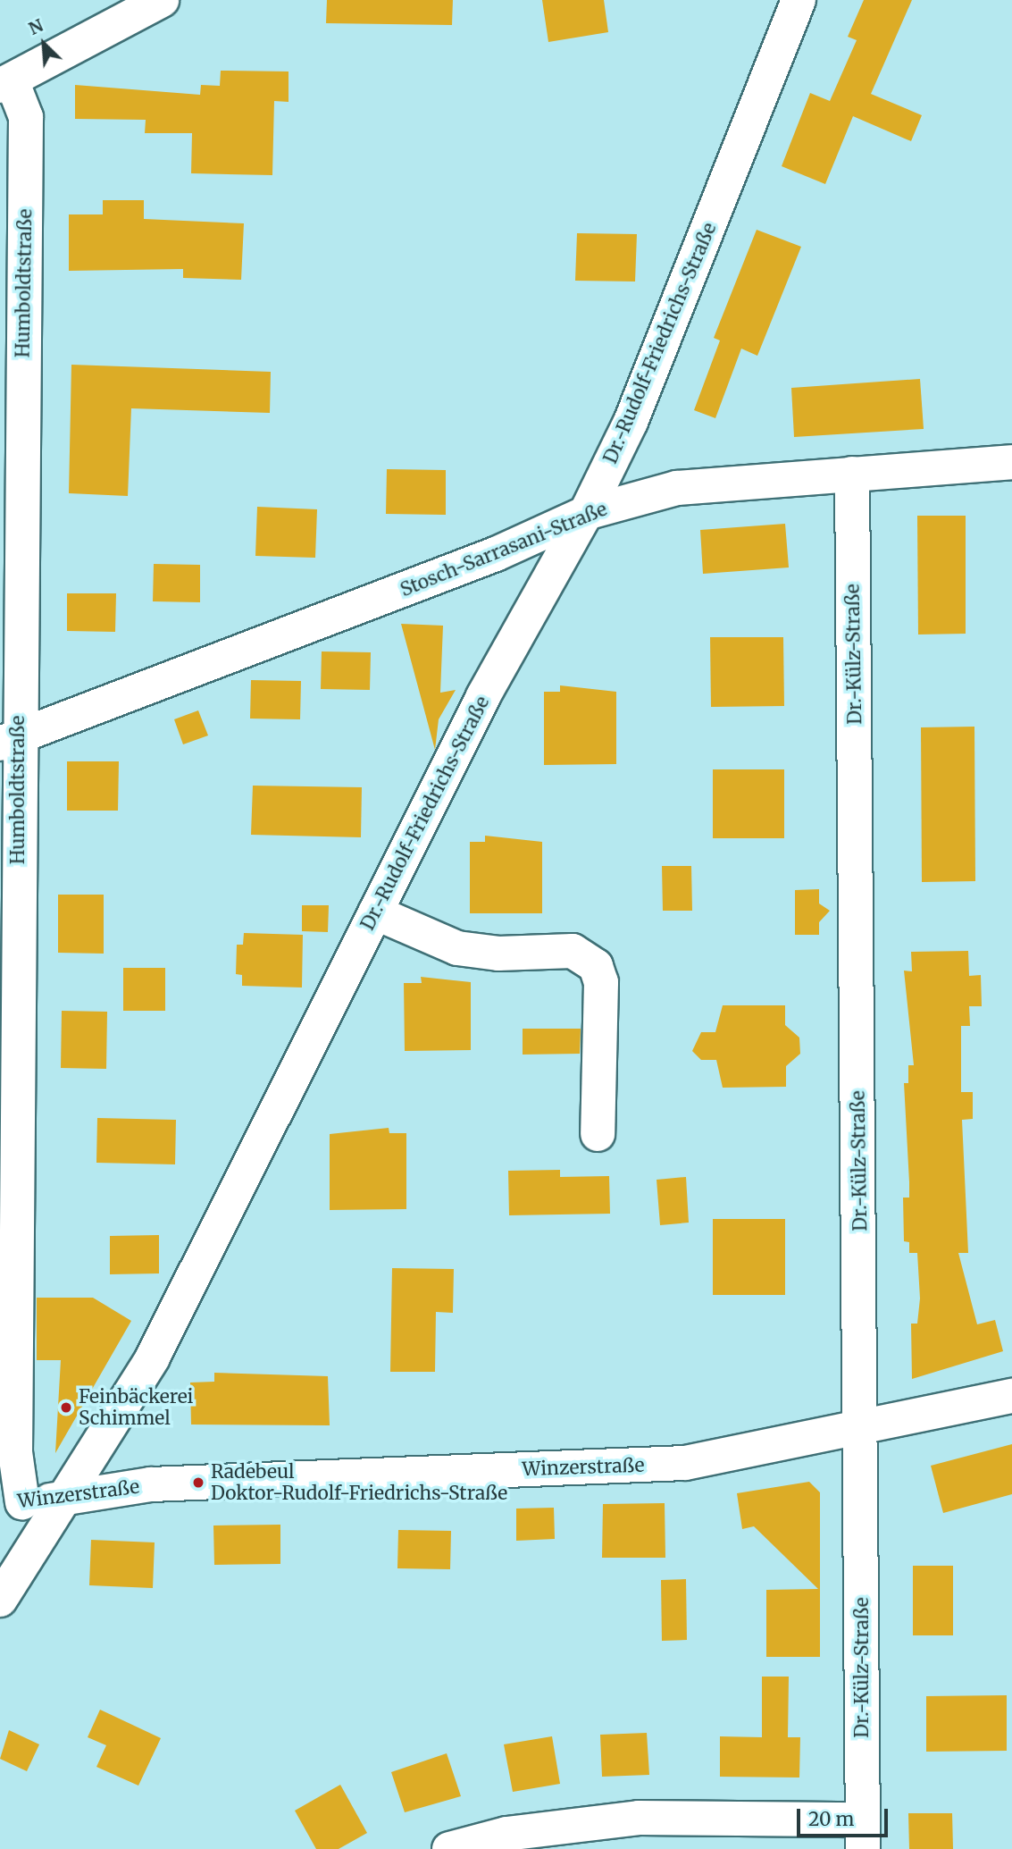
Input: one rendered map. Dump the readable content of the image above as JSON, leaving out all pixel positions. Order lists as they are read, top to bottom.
{
  "streets": {
    "street": [
      "Humboldtstraße",
      "Dr.-Rudolf-Friedrichs-Straße",
      "Stosch-Sarrasani-Straße",
      "Dr.-Külz-Straße",
      "Winzerstraße"
    ]
  },
  "crossings": [
    ["Humboldtstraße", "Stosch-Sarrasani-Straße"],
    ["Humboldtstraße", "Winzerstraße"],
    ["Dr.-Rudolf-Friedrichs-Straße", "Stosch-Sarrasani-Straße"],
    ["Dr.-Rudolf-Friedrichs-Straße", "Winzerstraße"],
    ["Stosch-Sarrasani-Straße", "Dr.-Külz-Straße"],
    ["Dr.-Külz-Straße", "Winzerstraße"]
  ],
  "places": ["Feinbäckerei Schimmel", "Radebeul Doktor-Rudolf-Friedrichs-Straße"],
  "scale_bar": "20 m",
  "north": "top left"
}
